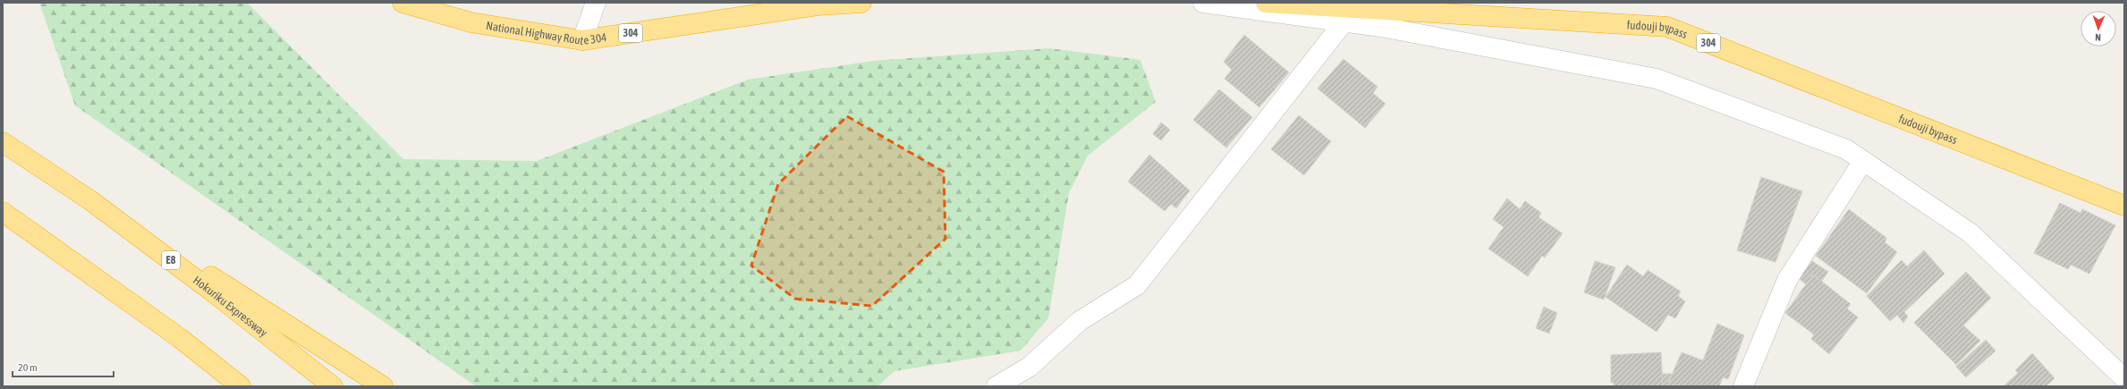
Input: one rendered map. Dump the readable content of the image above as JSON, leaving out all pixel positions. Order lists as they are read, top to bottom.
{
  "streets": {
    "highway": [
      "National Highway Route 304",
      "fudouji bypass",
      "304",
      "E8",
      "Hokuriku Expressway"
    ]
  },
  "scale_bar": "20 m",
  "north": "bottom"
}
